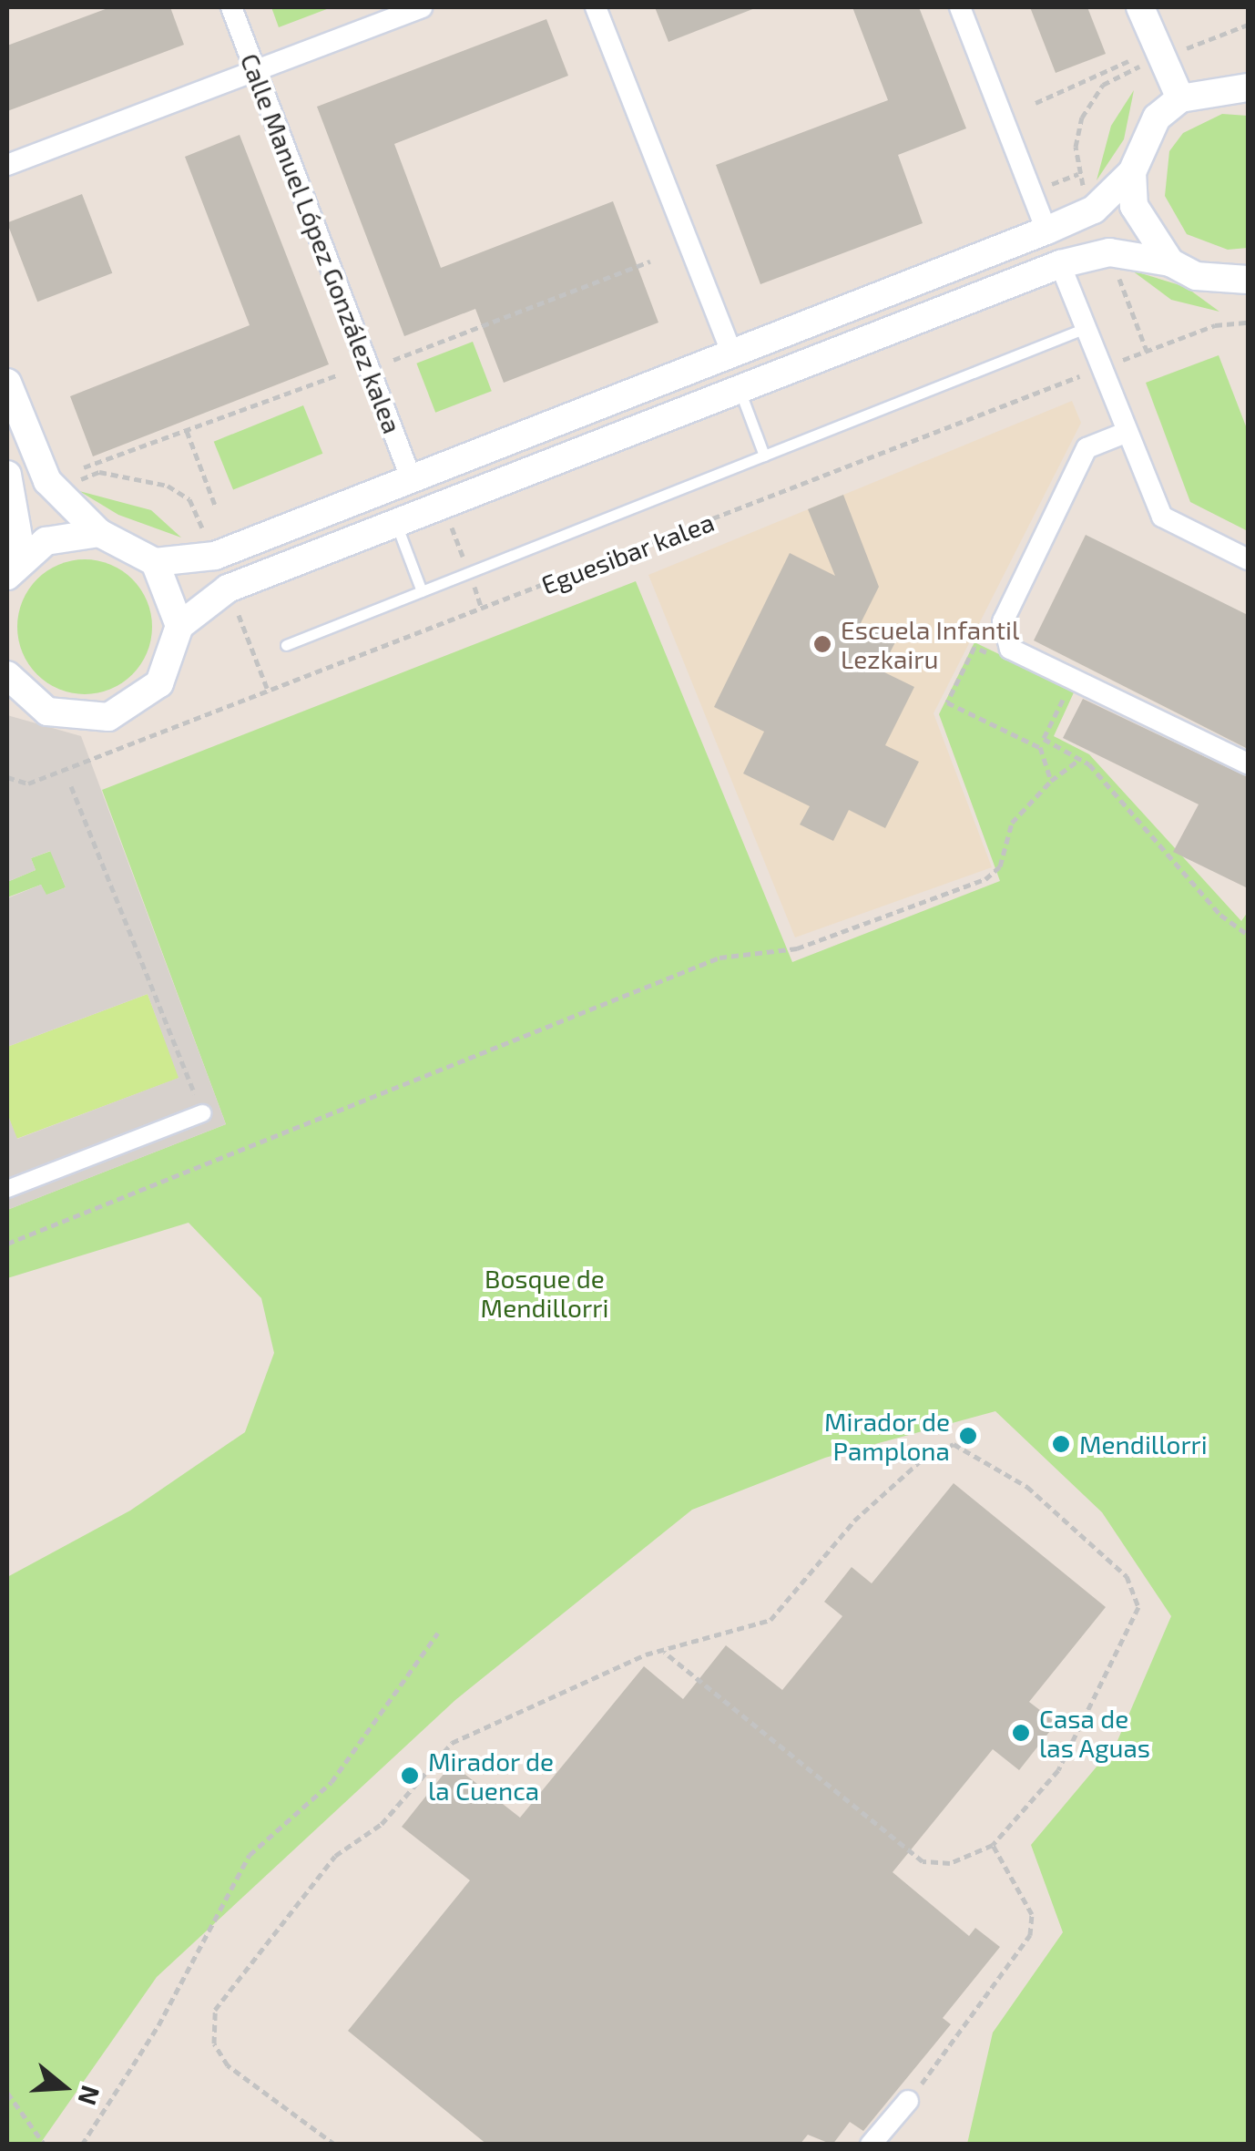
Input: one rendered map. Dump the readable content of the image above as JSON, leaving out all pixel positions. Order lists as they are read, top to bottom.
{
  "streets": {
    "street": ["Calle Manuel López González kalea"],
    "path": ["Eguesibar kalea"]
  },
  "parks": ["Bosque de Mendillorri"],
  "places": [
    "Escuela Infantil Lezkairu",
    "Mirador de Pamplona",
    "Mendillorri",
    "Casa de las Aguas",
    "Mirador de la Cuenca"
  ],
  "north": "right"
}
